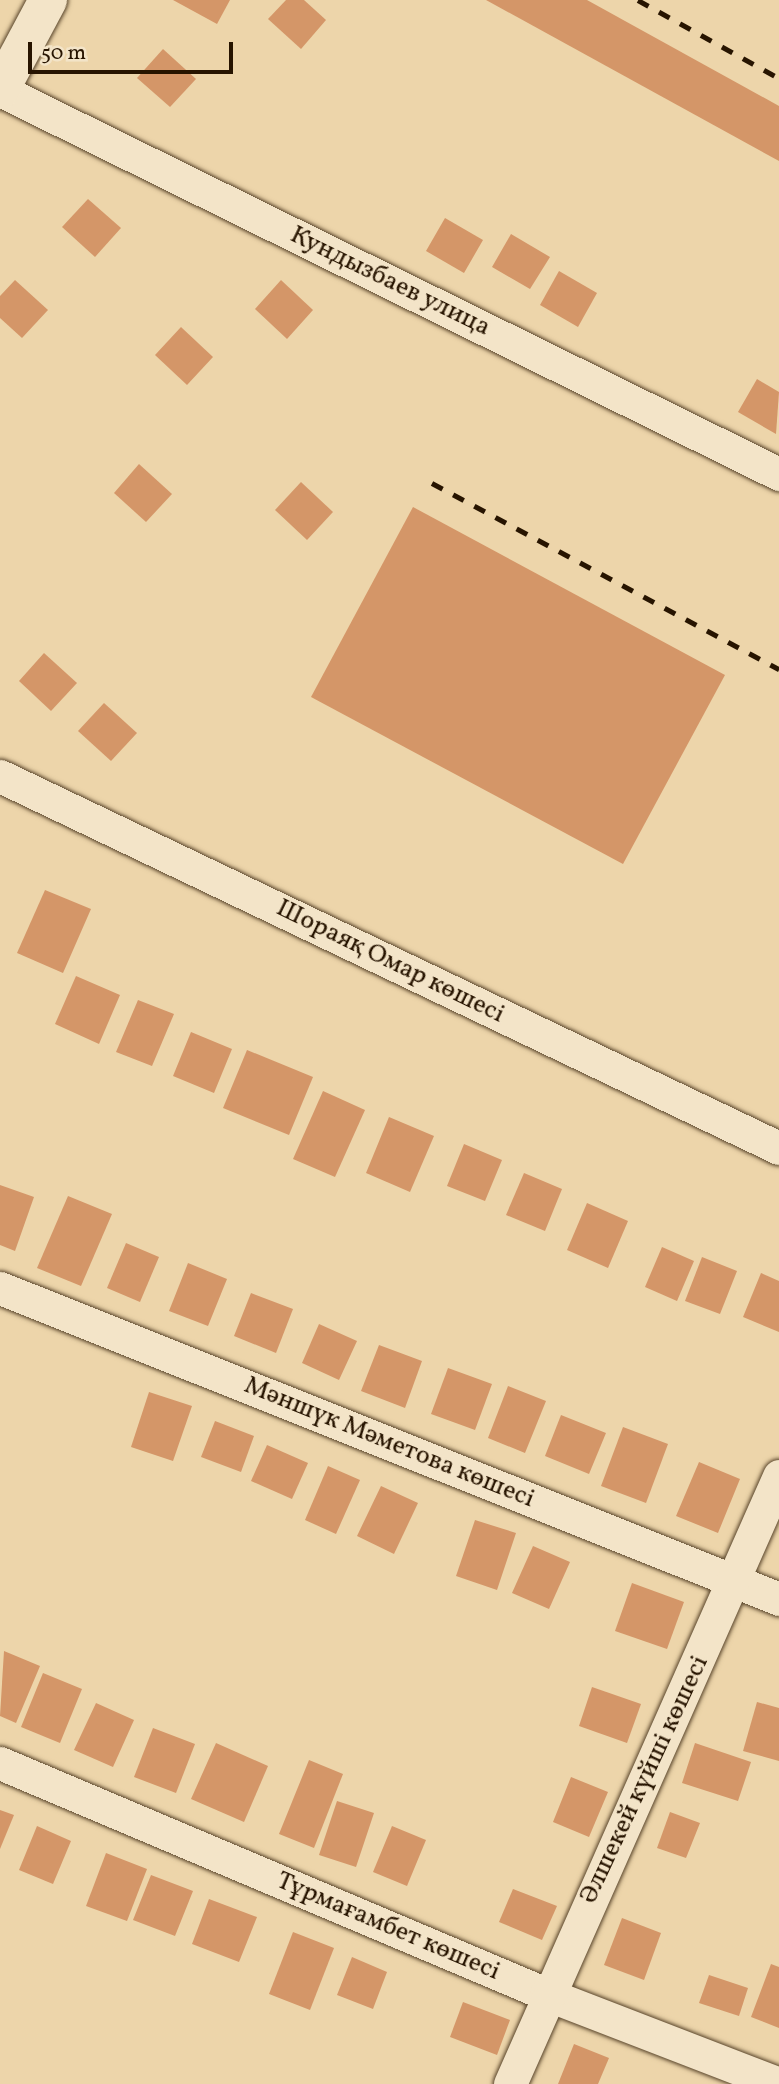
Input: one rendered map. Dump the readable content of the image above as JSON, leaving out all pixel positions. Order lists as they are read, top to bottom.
{
  "streets": {
    "street": [
      "Кундызбаев улица",
      "Шораяқ Омар көшесі",
      "Мәншүк Мәметова көшесі",
      "Әлшекей күйші көшесі",
      "Тұрмағамбет көшесі"
    ]
  },
  "crossings": [
    ["Мәншүк Мәметова көшесі", "Әлшекей күйші көшесі"],
    ["Әлшекей күйші көшесі", "Тұрмағамбет көшесі"]
  ],
  "scale_bar": "50 m"
}
